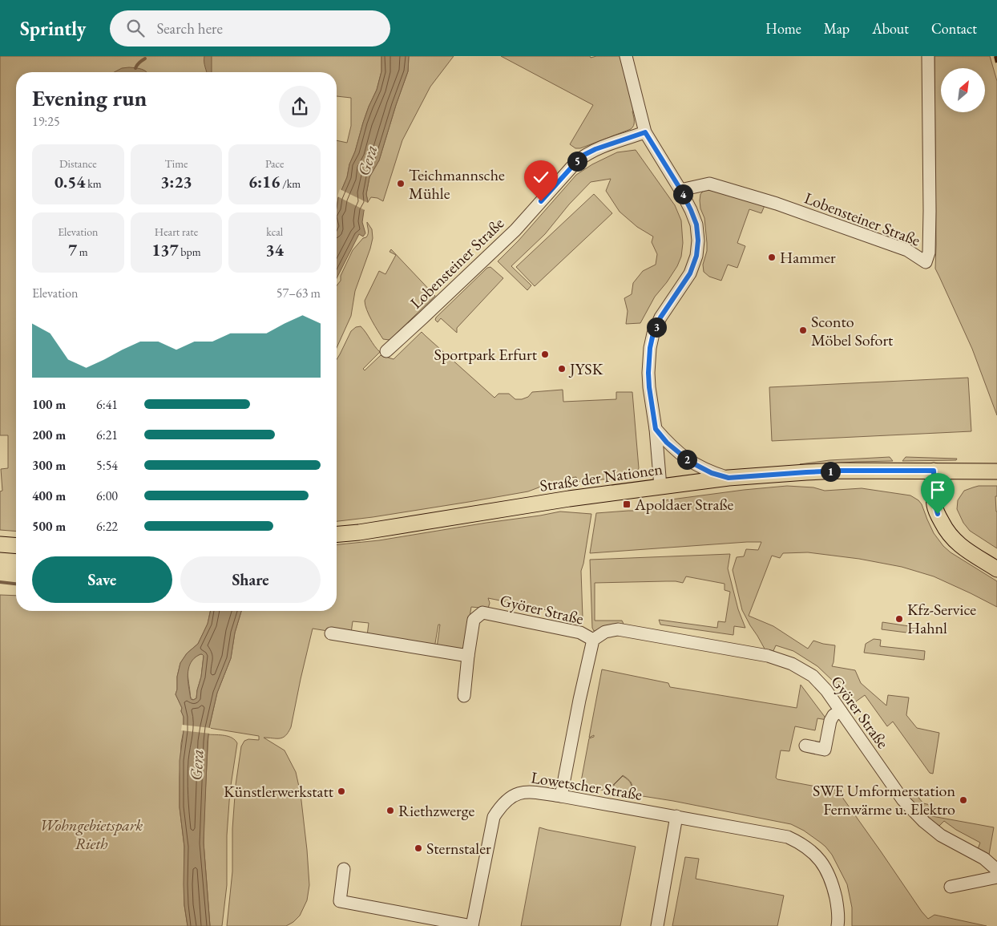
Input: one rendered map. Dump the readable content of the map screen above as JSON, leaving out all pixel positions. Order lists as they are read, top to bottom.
{
  "streets": {
    "main road": ["Straße der Nationen"],
    "street": ["Lobensteiner Straße", "Györer Straße", "Lowetscher Straße"]
  },
  "crossings": [
    ["Györer Straße", "Lowetscher Straße"]
  ],
  "water": ["Gera"],
  "parks": ["Wohngebietspark Rieth"],
  "places": {
    "other": [
      "Teichmannsche Mühle",
      "Hammer",
      "Sconto Möbel Sofort",
      "Sportpark Erfurt",
      "JYSK",
      "Kfz-Service Hahnl",
      "Künstlerwerkstatt",
      "SWE Umformerstation Fernwärme u. Elektro",
      "Riethzwerge",
      "Sternstaler"
    ],
    "transit": ["Apoldaer Straße"]
  },
  "north": "top right",
  "page": {
    "header": "Sprintly",
    "search": "Search here",
    "nav": [
      "Home",
      "Map",
      "About",
      "Contact"
    ],
    "heading": ["Evening run", "19:25"],
    "stats": [
      ["Distance", "0.54 km"],
      ["Time", "3:23"],
      ["Pace", "6:16 /km"],
      ["Elevation", "7 m"],
      ["Heart rate", "137 bpm"],
      ["kcal", "34"]
    ],
    "pins": [
      "5",
      "4",
      "3",
      "2",
      "1"
    ],
    "chart": ["Elevation", "57–63 m"],
    "list": [
      {
        "name": "100 m",
        "note": "6:41"
      },
      {
        "name": "200 m",
        "note": "6:21"
      },
      {
        "name": "300 m",
        "note": "5:54"
      },
      {
        "name": "400 m",
        "note": "6:00"
      },
      {
        "name": "500 m",
        "note": "6:22"
      }
    ],
    "buttons": ["Save", "Share"]
  }
}
